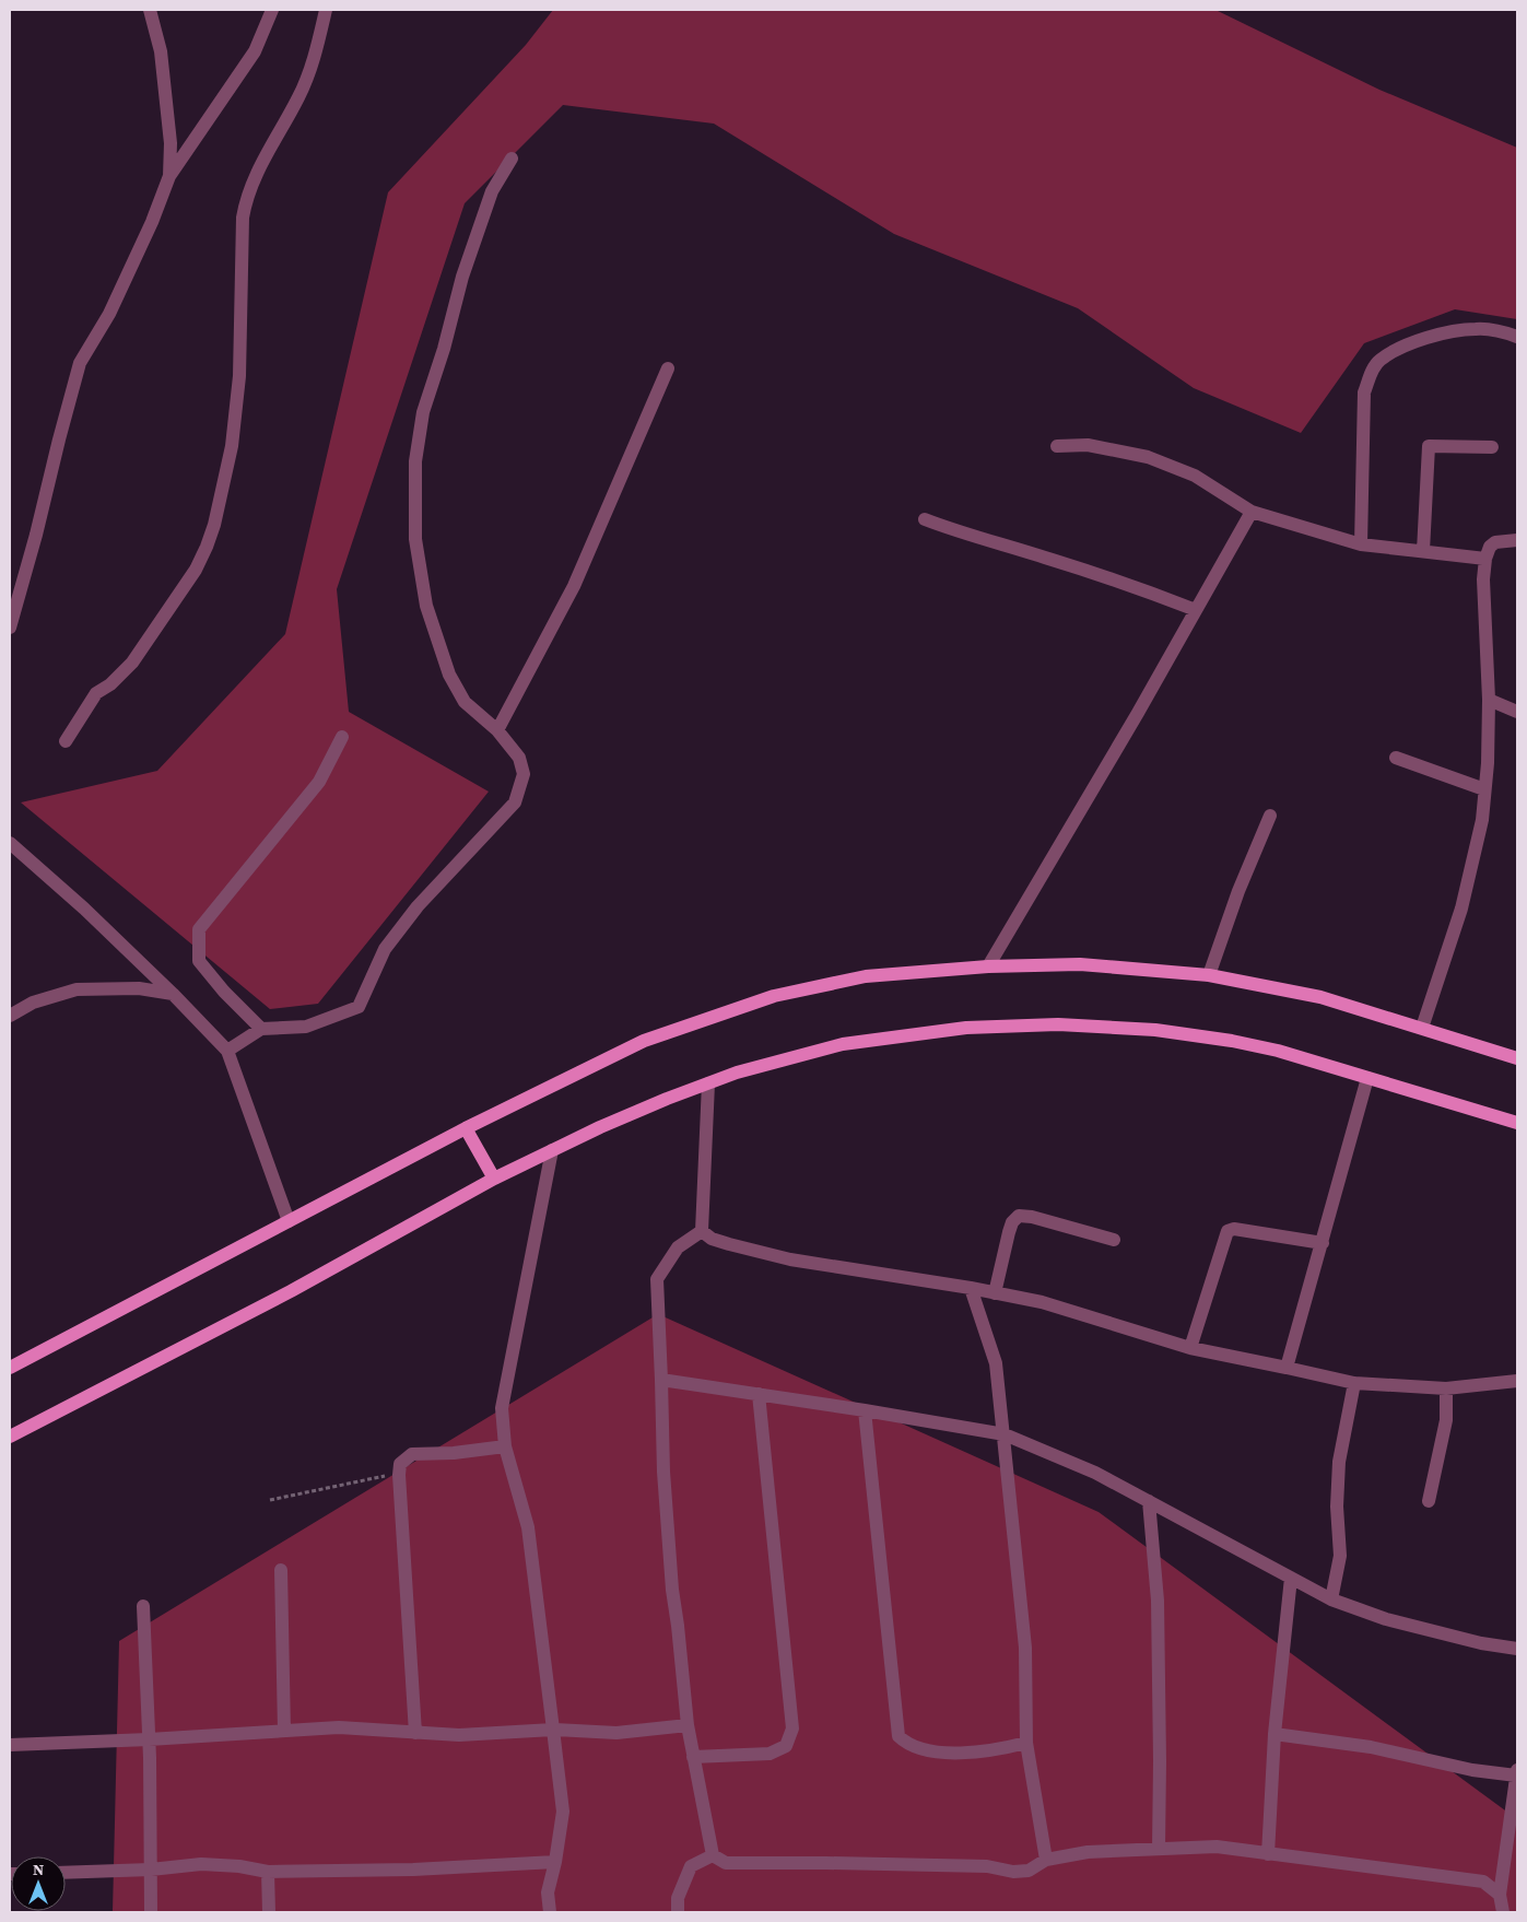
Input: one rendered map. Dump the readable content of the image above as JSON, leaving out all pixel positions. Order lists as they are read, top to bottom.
{
  "north": "top"
}
